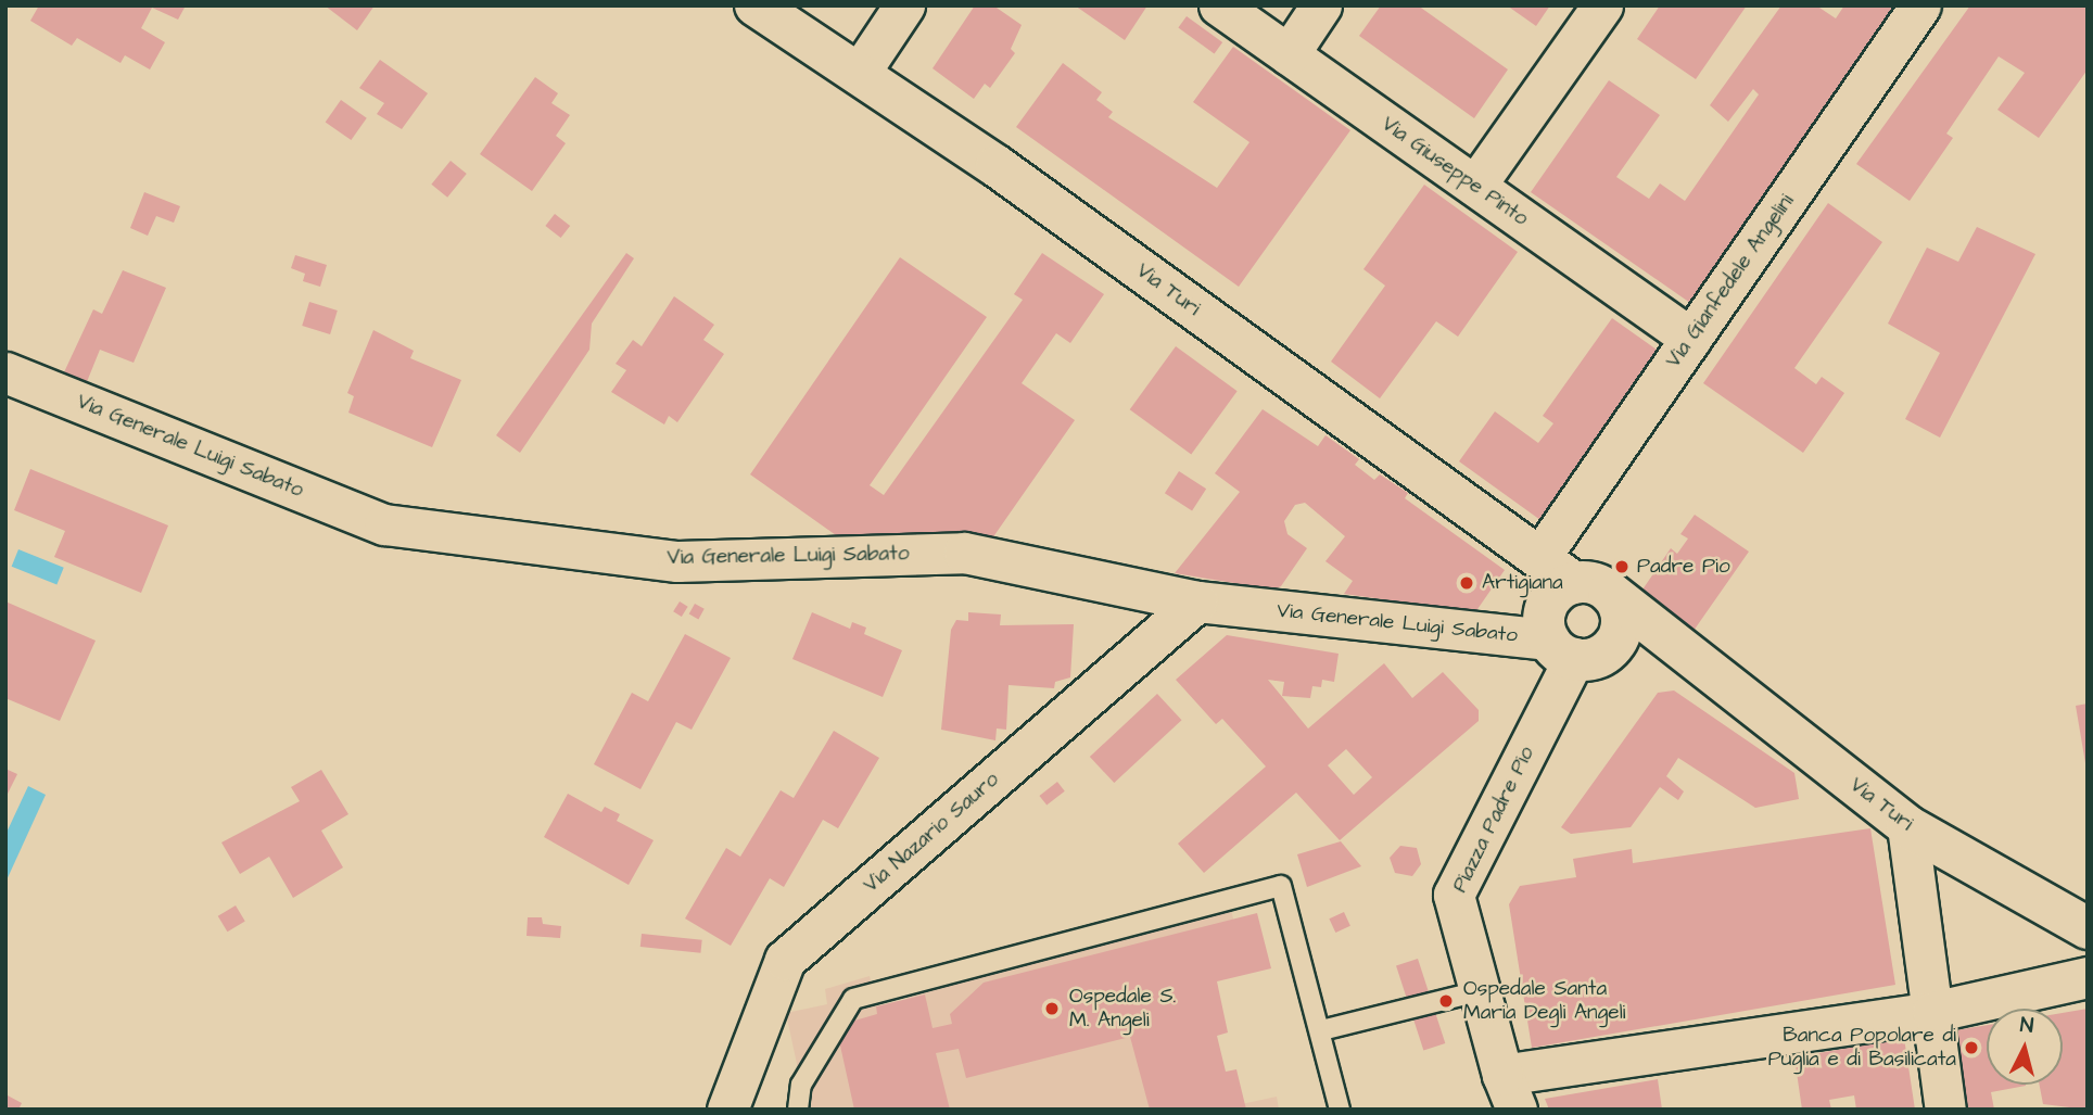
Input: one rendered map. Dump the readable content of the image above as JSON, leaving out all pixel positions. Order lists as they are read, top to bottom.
{
  "streets": {
    "street": [
      "Via Giuseppe Pinto",
      "Via Gianfedele Angelini",
      "Via Turi",
      "Via Generale Luigi Sabato",
      "Piazza Padre Pio",
      "Via Nazario Sauro"
    ]
  },
  "crossings": [
    ["Via Giuseppe Pinto", "Via Gianfedele Angelini"],
    ["Via Gianfedele Angelini", "Via Turi"],
    ["Via Turi", "Via Generale Luigi Sabato"],
    ["Via Turi", "Piazza Padre Pio"],
    ["Via Generale Luigi Sabato", "Piazza Padre Pio"],
    ["Via Generale Luigi Sabato", "Via Nazario Sauro"]
  ],
  "places": [
    "Padre Pio",
    "Artigiana",
    "Ospedale Santa Maria Degli Angeli",
    "Ospedale S. M. Angeli",
    "Banca Popolare di Puglia e di Basilicata"
  ],
  "north": "top"
}
